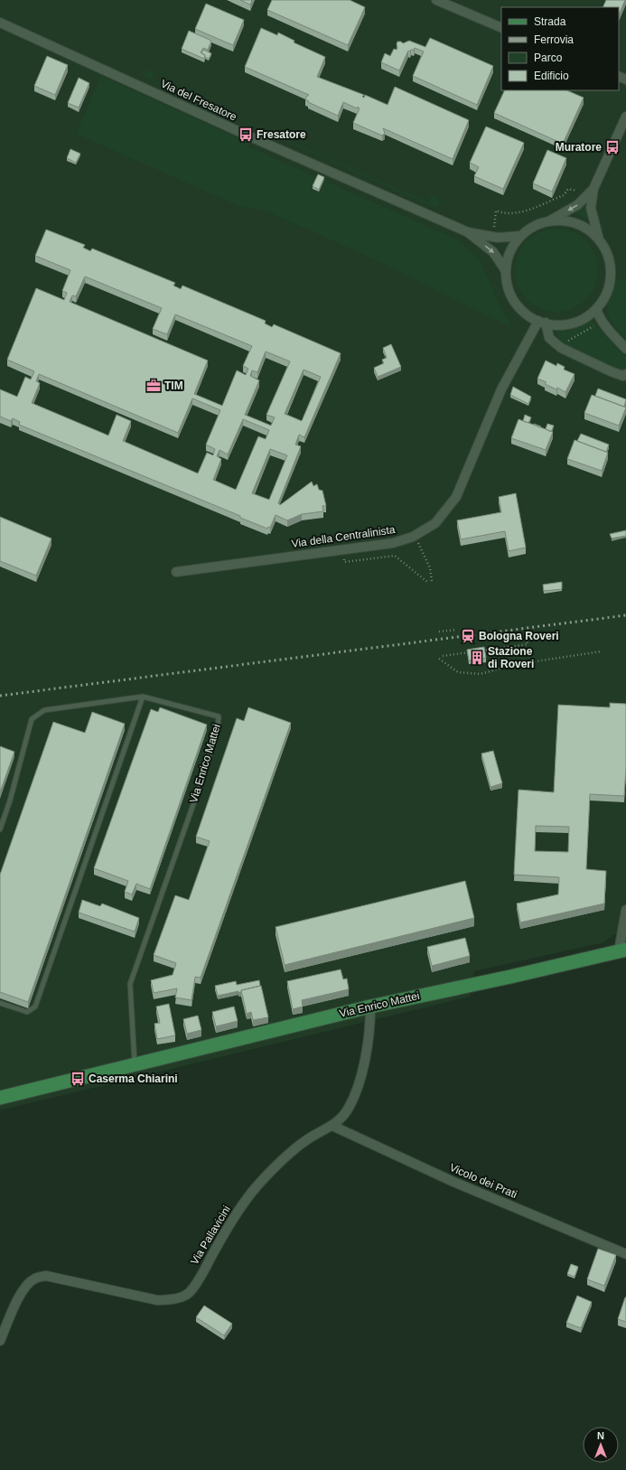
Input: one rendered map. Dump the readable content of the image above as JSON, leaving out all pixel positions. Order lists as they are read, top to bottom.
{
  "streets": {
    "main road": ["Via Enrico Mattei"],
    "street": [
      "Via del Fresatore",
      "Via della Centralinista",
      "Vicolo dei Prati",
      "Via Pallavicini"
    ]
  },
  "crossings": [
    ["Via del Fresatore", "Via della Centralinista"],
    ["Via Enrico Mattei", "Via Pallavicini"],
    ["Vicolo dei Prati", "Via Pallavicini"]
  ],
  "places": {
    "bus stop": ["Fresatore", "Muratore", "Caserma Chiarini"],
    "office": ["TIM"],
    "station": ["Bologna Roveri"],
    "building": ["Stazione di Roveri"]
  },
  "legend": [
    "Strada",
    "Ferrovia",
    "Parco",
    "Edificio"
  ],
  "north": "top"
}
